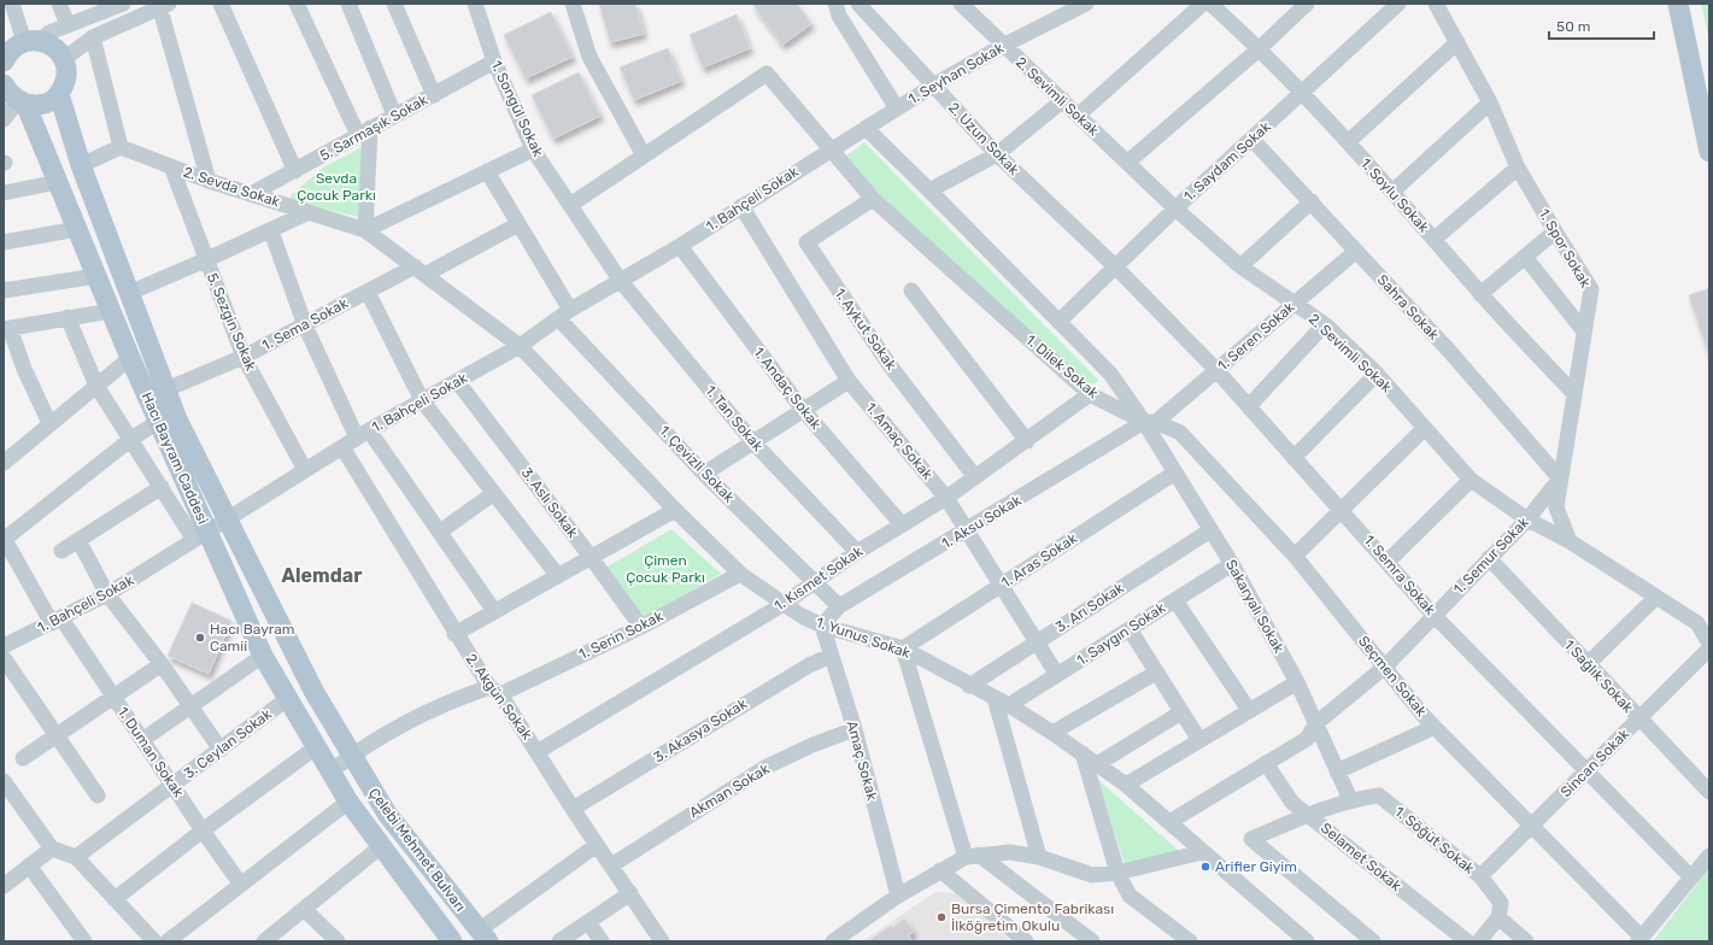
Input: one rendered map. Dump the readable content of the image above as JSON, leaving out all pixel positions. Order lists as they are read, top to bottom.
{
  "streets": {
    "main road": ["Hacı Bayram Caddesi", "Çelebi Mehmet Bulvarı"],
    "street": [
      "1. Seyhan Sokak",
      "2. Sevimli Sokak",
      "1. Songül Sokak",
      "5. Sarmaşık Sokak",
      "2. Uzun Sokak",
      "1. Saydam Sokak",
      "2. Sevda Sokak",
      "1. Soylu Sokak",
      "1. Bahçeli Sokak",
      "1. Spor Sokak",
      "Sahra Sokak",
      "5. Sezgin Sokak",
      "1. Sema Sokak",
      "1. Aykut Sokak",
      "1. Seren Sokak",
      "1. Dilek Sokak",
      "1. Andaç Sokak",
      "1. Tan Sokak",
      "1. Amaç Sokak",
      "1. Çevizli Sokak",
      "3. Aslı Sokak",
      "1. Aksu Sokak",
      "1. Semur Sokak",
      "1. Aras Sokak",
      "1. Semra Sokak",
      "1. Kısmet Sokak",
      "Sakaryalı Sokak",
      "3. Arı Sokak",
      "1. Saygın Sokak",
      "1. Serin Sokak",
      "1. Yunus Sokak",
      "Seçmen Sokak",
      "1 Sağlık Sokak",
      "2. Akgün Sokak",
      "3. Akasya Sokak",
      "3. Ceylan Sokak",
      "1. Duman Sokak",
      "Amaç Sokak",
      "Sincan Sokak",
      "Akman Sokak",
      "1. Söğüt Sokak",
      "Selamet Sokak"
    ]
  },
  "crossings": [
    ["1. Seyhan Sokak", "2. Sevimli Sokak"],
    ["1. Seyhan Sokak", "2. Uzun Sokak"],
    ["1. Seyhan Sokak", "1. Bahçeli Sokak"],
    ["1. Seyhan Sokak", "1. Dilek Sokak"],
    ["2. Sevimli Sokak", "1. Saydam Sokak"],
    ["2. Sevimli Sokak", "1. Spor Sokak"],
    ["2. Sevimli Sokak", "1. Seren Sokak"],
    ["2. Sevimli Sokak", "1. Semur Sokak"],
    ["1. Songül Sokak", "5. Sarmaşık Sokak"],
    ["1. Songül Sokak", "1. Bahçeli Sokak"],
    ["1. Songül Sokak", "1. Tan Sokak"],
    ["5. Sarmaşık Sokak", "2. Sevda Sokak"],
    ["2. Uzun Sokak", "1. Saydam Sokak"],
    ["2. Uzun Sokak", "1. Semra Sokak"],
    ["1. Saydam Sokak", "1. Soylu Sokak"],
    ["1. Saydam Sokak", "Sahra Sokak"],
    ["1. Saydam Sokak", "1. Dilek Sokak"],
    ["1. Saydam Sokak", "1. Semra Sokak"],
    ["2. Sevda Sokak", "1. Bahçeli Sokak"],
    ["2. Sevda Sokak", "5. Sezgin Sokak"],
    ["2. Sevda Sokak", "1. Sema Sokak"],
    ["2. Sevda Sokak", "1. Yunus Sokak"],
    ["1. Soylu Sokak", "1. Spor Sokak"],
    ["1. Bahçeli Sokak", "5. Sezgin Sokak"],
    ["1. Bahçeli Sokak", "1. Dilek Sokak"],
    ["1. Bahçeli Sokak", "1. Andaç Sokak"],
    ["1. Bahçeli Sokak", "1. Tan Sokak"],
    ["1. Bahçeli Sokak", "1. Amaç Sokak"],
    ["1. Bahçeli Sokak", "Hacı Bayram Caddesi"],
    ["1. Bahçeli Sokak", "1. Çevizli Sokak"],
    ["1. Bahçeli Sokak", "3. Aslı Sokak"],
    ["1. Bahçeli Sokak", "1. Yunus Sokak"],
    ["1. Bahçeli Sokak", "2. Akgün Sokak"],
    ["1. Bahçeli Sokak", "1. Duman Sokak"],
    ["1. Spor Sokak", "Sahra Sokak"],
    ["1. Spor Sokak", "1. Semur Sokak"],
    ["Sahra Sokak", "1. Seren Sokak"],
    ["Sahra Sokak", "1. Semur Sokak"],
    ["5. Sezgin Sokak", "1. Sema Sokak"],
    ["1. Sema Sokak", "Hacı Bayram Caddesi"],
    ["1. Sema Sokak", "1. Çevizli Sokak"],
    ["1. Aykut Sokak", "1. Dilek Sokak"],
    ["1. Aykut Sokak", "1. Kısmet Sokak"],
    ["1. Seren Sokak", "1. Dilek Sokak"],
    ["1. Seren Sokak", "1. Aksu Sokak"],
    ["1. Seren Sokak", "1. Semra Sokak"],
    ["1. Seren Sokak", "Sakaryalı Sokak"],
    ["1. Seren Sokak", "Seçmen Sokak"],
    ["1. Dilek Sokak", "1. Aksu Sokak"],
    ["1. Dilek Sokak", "1. Kısmet Sokak"],
    ["1. Dilek Sokak", "Sakaryalı Sokak"],
    ["1. Dilek Sokak", "Seçmen Sokak"],
    ["1. Andaç Sokak", "1. Kısmet Sokak"],
    ["1. Tan Sokak", "1. Kısmet Sokak"],
    ["1. Amaç Sokak", "1. Aksu Sokak"],
    ["1. Amaç Sokak", "1. Aras Sokak"],
    ["1. Amaç Sokak", "1. Kısmet Sokak"],
    ["1. Amaç Sokak", "3. Arı Sokak"],
    ["1. Amaç Sokak", "1. Saygın Sokak"],
    ["Hacı Bayram Caddesi", "1. Serin Sokak"],
    ["Hacı Bayram Caddesi", "3. Ceylan Sokak"],
    ["Hacı Bayram Caddesi", "Çelebi Mehmet Bulvarı"],
    ["1. Çevizli Sokak", "1. Aksu Sokak"],
    ["1. Çevizli Sokak", "1. Kısmet Sokak"],
    ["3. Aslı Sokak", "1. Serin Sokak"],
    ["1. Aksu Sokak", "Sakaryalı Sokak"],
    ["1. Aksu Sokak", "1. Yunus Sokak"],
    ["1. Aksu Sokak", "Seçmen Sokak"],
    ["1. Aksu Sokak", "Amaç Sokak"],
    ["1. Semur Sokak", "1. Semra Sokak"],
    ["1. Semur Sokak", "Sakaryalı Sokak"],
    ["1. Semur Sokak", "1. Yunus Sokak"],
    ["1. Semur Sokak", "Seçmen Sokak"],
    ["1. Semur Sokak", "1 Sağlık Sokak"],
    ["1. Semur Sokak", "Selamet Sokak"],
    ["1. Aras Sokak", "Sakaryalı Sokak"],
    ["1. Aras Sokak", "1. Yunus Sokak"],
    ["1. Semra Sokak", "Sincan Sokak"],
    ["1. Kısmet Sokak", "1. Yunus Sokak"],
    ["1. Kısmet Sokak", "2. Akgün Sokak"],
    ["Sakaryalı Sokak", "3. Arı Sokak"],
    ["Sakaryalı Sokak", "1. Saygın Sokak"],
    ["Sakaryalı Sokak", "Seçmen Sokak"],
    ["Sakaryalı Sokak", "1. Söğüt Sokak"],
    ["3. Arı Sokak", "1. Yunus Sokak"],
    ["1. Saygın Sokak", "1. Yunus Sokak"],
    ["1. Serin Sokak", "1. Yunus Sokak"],
    ["1. Serin Sokak", "2. Akgün Sokak"],
    ["1. Serin Sokak", "Çelebi Mehmet Bulvarı"],
    ["1. Yunus Sokak", "Amaç Sokak"],
    ["Seçmen Sokak", "Sincan Sokak"],
    ["1 Sağlık Sokak", "Sincan Sokak"],
    ["2. Akgün Sokak", "3. Akasya Sokak"],
    ["2. Akgün Sokak", "Akman Sokak"],
    ["3. Akasya Sokak", "Amaç Sokak"],
    ["3. Ceylan Sokak", "1. Duman Sokak"],
    ["Amaç Sokak", "Akman Sokak"],
    ["Sincan Sokak", "1. Söğüt Sokak"],
    ["1. Söğüt Sokak", "Selamet Sokak"]
  ],
  "districts": ["Alemdar"],
  "parks": ["Sevda Çocuk Parkı", "Çimen Çocuk Parkı"],
  "places": ["Hacı Bayram Camii", "Arifler Giyim", "Bursa Çimento Fabrikası İlköğretim Okulu"],
  "scale_bar": "50 m"
}
